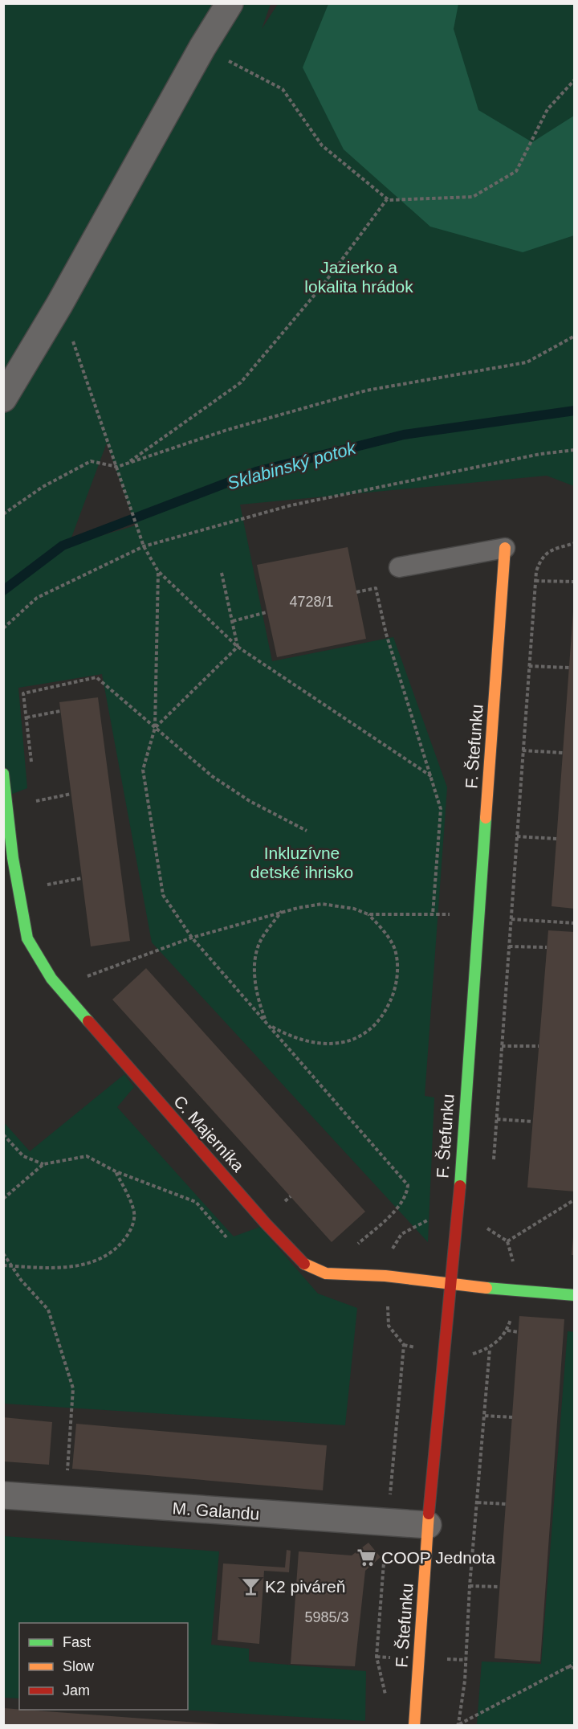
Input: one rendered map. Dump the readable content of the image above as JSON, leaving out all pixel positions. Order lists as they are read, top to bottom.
{
  "streets": {
    "street": ["F. Štefunku", "C. Majerníka", "M. Galandu"]
  },
  "crossings": [
    ["F. Štefunku", "C. Majerníka"],
    ["F. Štefunku", "M. Galandu"]
  ],
  "water": ["Sklabinský potok"],
  "parks": ["Jazierko a lokalita hrádok", "Inkluzívne detské ihrisko"],
  "places": {
    "supermarket": ["COOP Jednota"],
    "bar": ["K2 piváreň"]
  },
  "house_numbers": ["4728/1", "5985/3"],
  "legend": ["Fast", "Slow", "Jam"]
}
